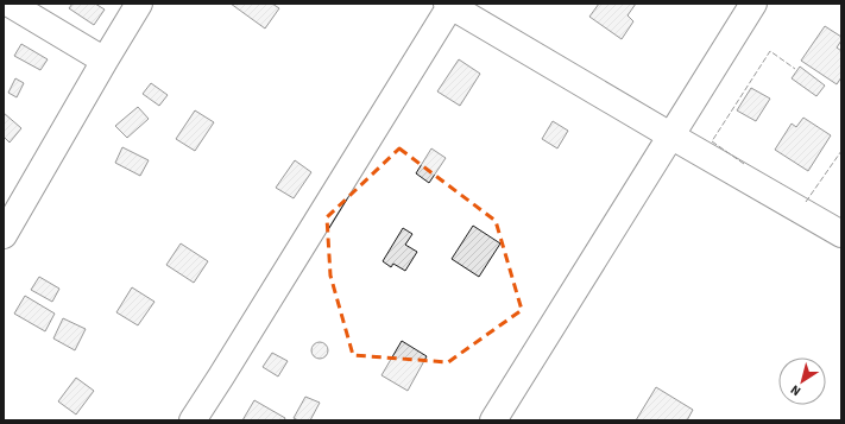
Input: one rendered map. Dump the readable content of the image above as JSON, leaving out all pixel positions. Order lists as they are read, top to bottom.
{
  "north": "bottom left"
}
